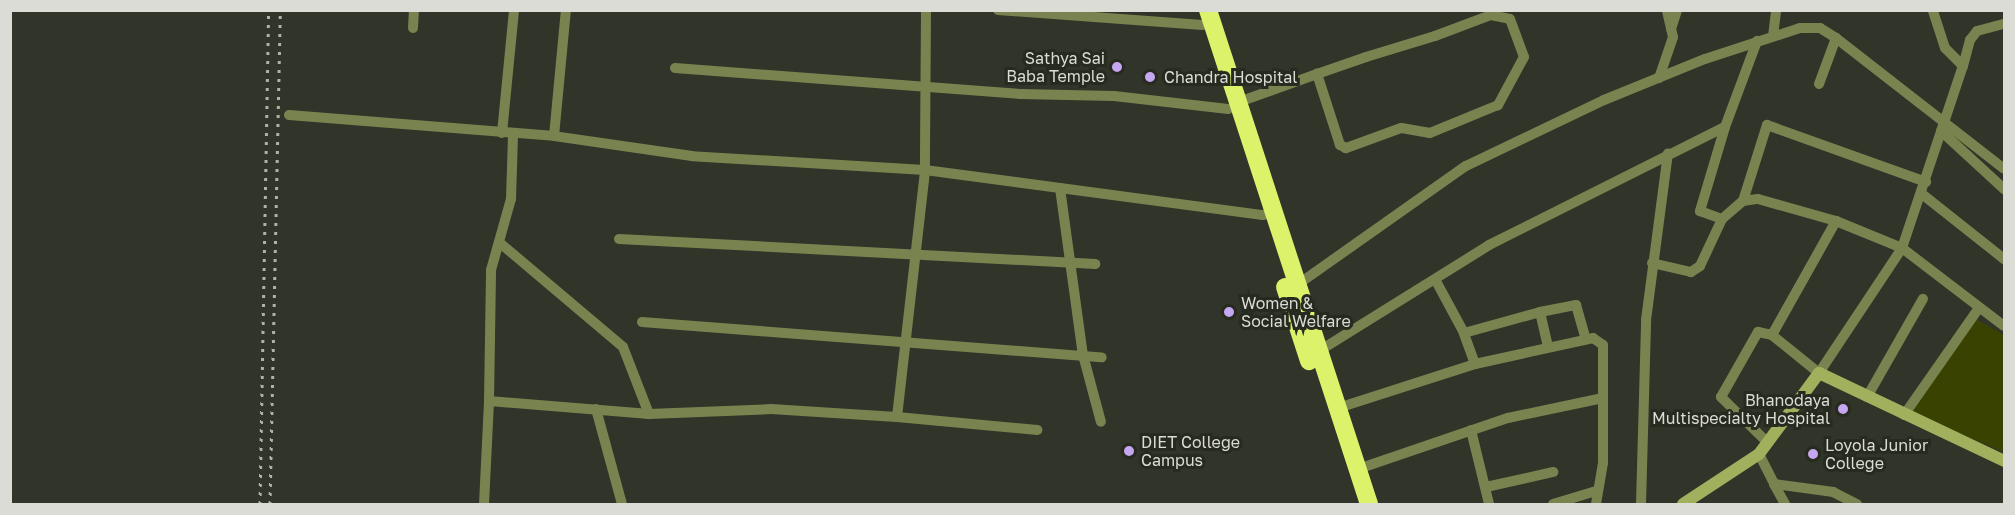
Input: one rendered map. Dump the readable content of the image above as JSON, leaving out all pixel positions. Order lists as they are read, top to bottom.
{
  "places": [
    "Sathya Sai Baba Temple",
    "Chandra Hospital",
    "Women & Social Welfare",
    "Bhanodaya Multispecialty Hospital",
    "DIET College Campus",
    "Loyola Junior College"
  ]
}
